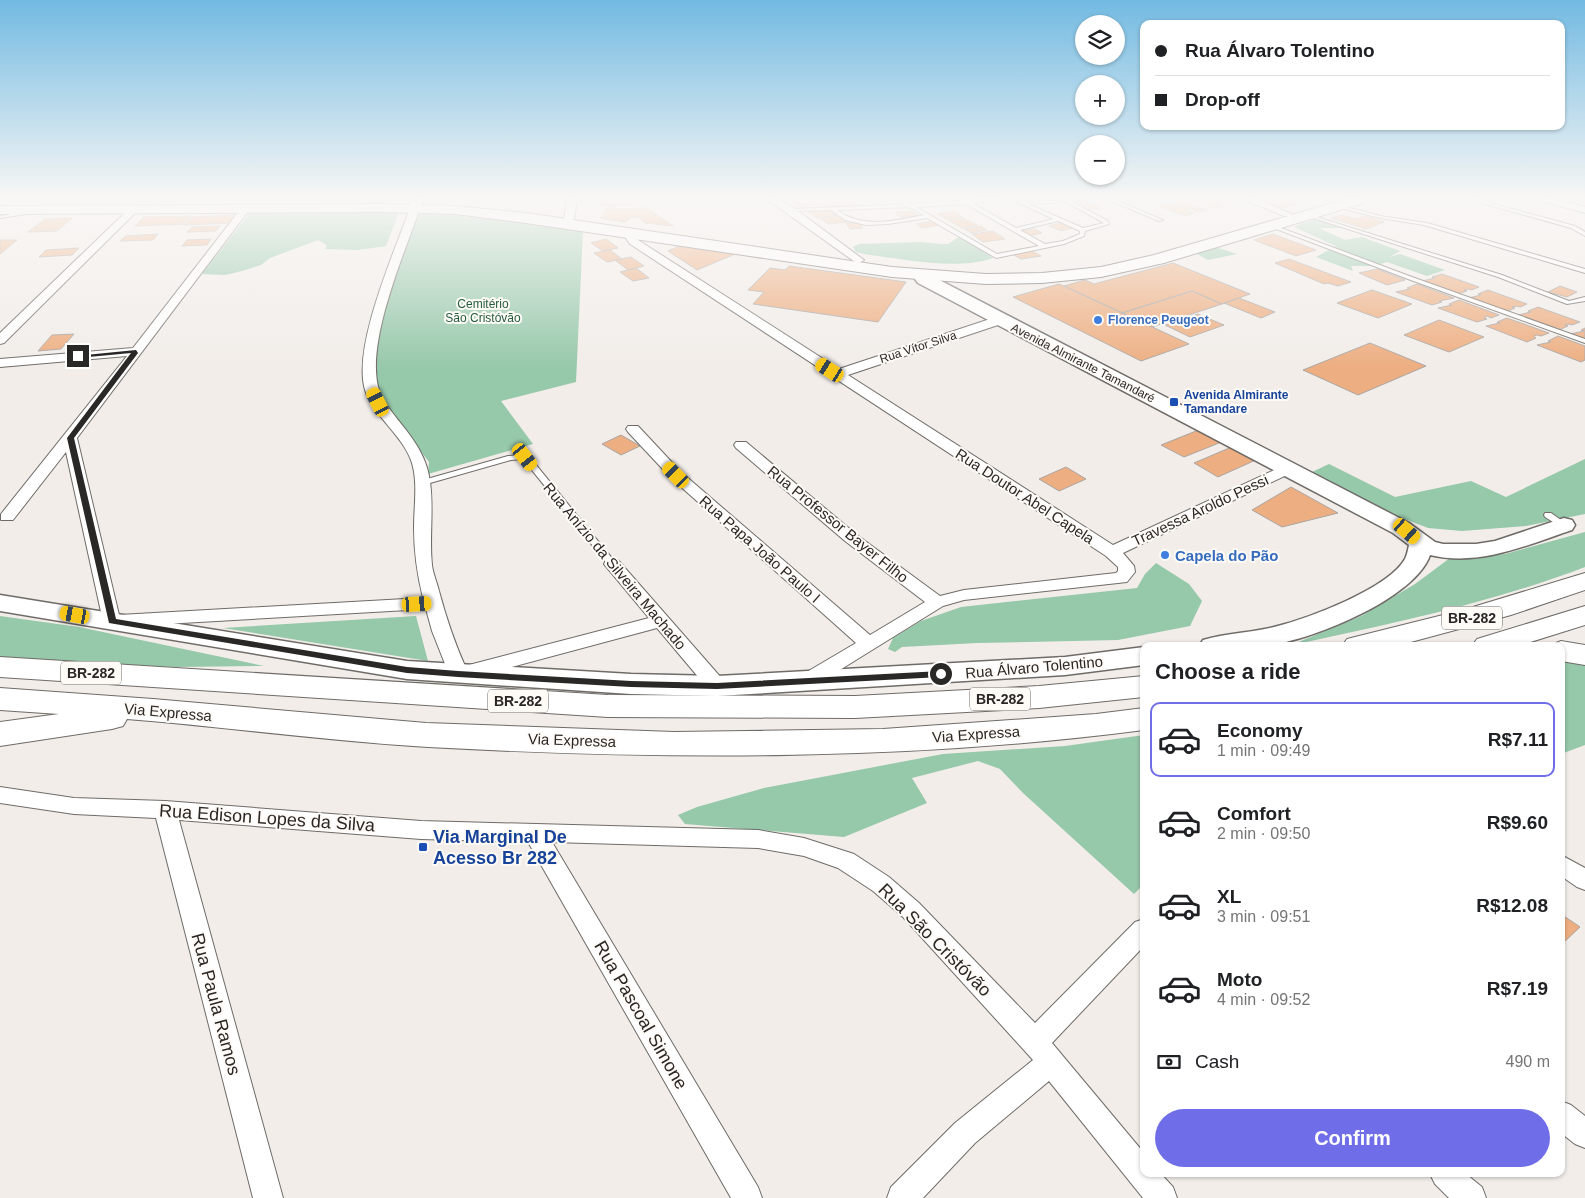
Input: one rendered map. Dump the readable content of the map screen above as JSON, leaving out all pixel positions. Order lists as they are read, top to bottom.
{
  "streets": {
    "main road": [
      "Avenida Almirante Tamandaré",
      "BR-282",
      "Rua Álvaro Tolentino",
      "Via Expressa"
    ],
    "street": [
      "Rua Vítor Silva",
      "Rua Doutor Abel Capela",
      "Travessa Aroldo Pessi",
      "Rua Professor Bayer Filho",
      "Rua Papa João Paulo I",
      "Rua Anízio da Silveira Machado",
      "Rua Edison Lopes da Silva",
      "Rua São Cristóvão",
      "Rua Paula Ramos",
      "Rua Pascoal Simone"
    ]
  },
  "crossings": [
    ["Rua Vítor Silva", "Avenida Almirante Tamandaré"],
    ["Rua Vítor Silva", "Rua Doutor Abel Capela"],
    ["Avenida Almirante Tamandaré", "Travessa Aroldo Pessi"],
    ["Rua Doutor Abel Capela", "Travessa Aroldo Pessi"],
    ["Rua Doutor Abel Capela", "Rua Professor Bayer Filho"],
    ["Rua Doutor Abel Capela", "Rua Papa João Paulo I"],
    ["Rua Doutor Abel Capela", "Rua Álvaro Tolentino"],
    ["Rua Anízio da Silveira Machado", "Rua Álvaro Tolentino"],
    ["Rua Edison Lopes da Silva", "Rua São Cristóvão"],
    ["Rua Edison Lopes da Silva", "Rua Paula Ramos"],
    ["Rua Edison Lopes da Silva", "Rua Pascoal Simone"],
    ["Rua São Cristóvão", "Rua Pascoal Simone"]
  ],
  "parks": ["Cemitério São Cristóvão"],
  "places": {
    "other": ["Florence Peugeot", "Capela do Pão"],
    "transit": ["Avenida Almirante Tamandare", "Via Marginal De Acesso Br 282"]
  },
  "page": {
    "map_buttons": ["+", "−"],
    "banner": ["Rua Álvaro Tolentino", "Drop-off"],
    "heading": "Choose a ride",
    "list": [
      {
        "name": "Economy",
        "note": "1 min · 09:49",
        "value": "R$7.11"
      },
      {
        "name": "Comfort",
        "note": "2 min · 09:50",
        "value": "R$9.60"
      },
      {
        "name": "XL",
        "note": "3 min · 09:51",
        "value": "R$12.08"
      },
      {
        "name": "Moto",
        "note": "4 min · 09:52",
        "value": "R$7.19"
      }
    ],
    "pay": ["Cash", "490 m"],
    "buttons": "Confirm"
  }
}
